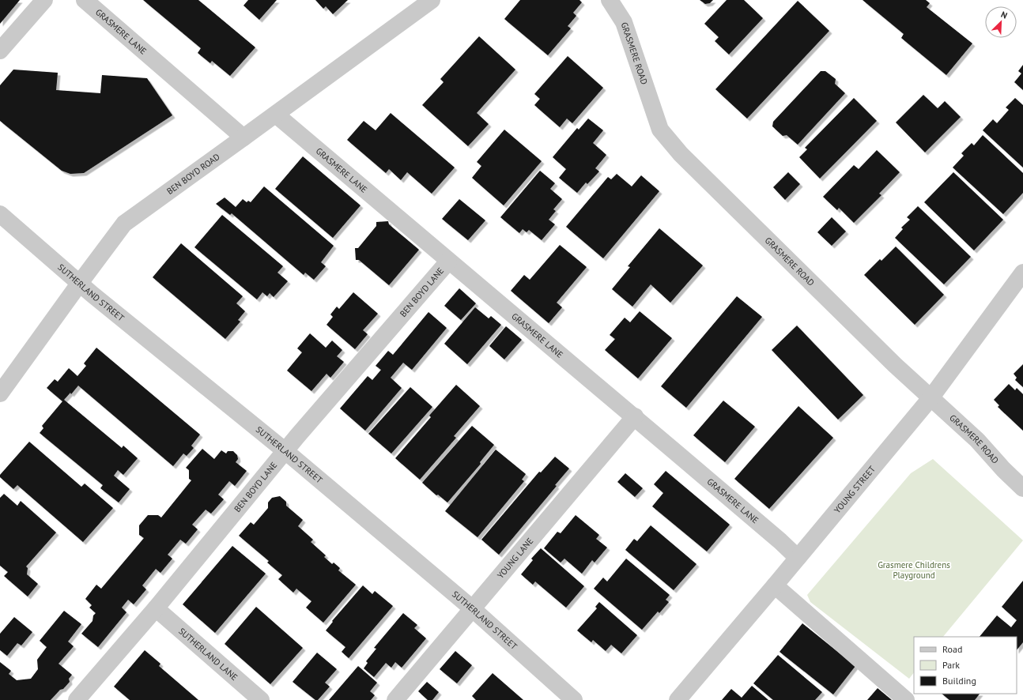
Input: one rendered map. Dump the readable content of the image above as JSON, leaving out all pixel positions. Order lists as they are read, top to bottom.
{
  "streets": {
    "street": [
      "GRASMERE LANE",
      "GRASMERE ROAD",
      "BEN BOYD ROAD",
      "SUTHERLAND STREET",
      "BEN BOYD LANE",
      "YOUNG STREET",
      "YOUNG LANE",
      "SUTHERLAND LANE"
    ]
  },
  "crossings": [
    ["GRASMERE LANE", "BEN BOYD ROAD"],
    ["GRASMERE LANE", "BEN BOYD LANE"],
    ["GRASMERE LANE", "YOUNG STREET"],
    ["GRASMERE LANE", "YOUNG LANE"],
    ["GRASMERE ROAD", "YOUNG STREET"],
    ["BEN BOYD ROAD", "SUTHERLAND STREET"],
    ["SUTHERLAND STREET", "BEN BOYD LANE"],
    ["SUTHERLAND STREET", "YOUNG LANE"],
    ["BEN BOYD LANE", "SUTHERLAND LANE"]
  ],
  "parks": ["Grasmere Childrens Playground"],
  "legend": ["Road", "Park", "Building"],
  "north": "top right"
}
